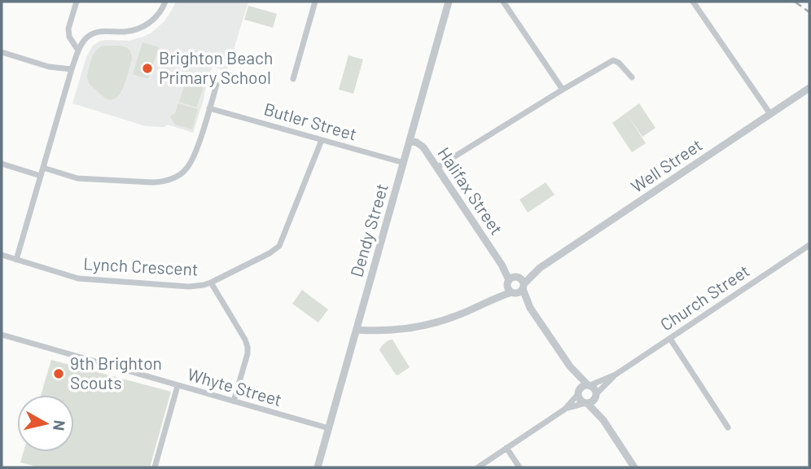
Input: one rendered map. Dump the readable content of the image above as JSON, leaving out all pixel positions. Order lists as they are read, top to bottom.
{
  "streets": {
    "street": [
      "Butler Street",
      "Well Street",
      "Halifax Street",
      "Dendy Street",
      "Lynch Crescent",
      "Church Street",
      "Whyte Street"
    ]
  },
  "crossings": [
    ["Butler Street", "Dendy Street"],
    ["Butler Street", "Lynch Crescent"],
    ["Well Street", "Halifax Street"],
    ["Well Street", "Dendy Street"],
    ["Halifax Street", "Dendy Street"],
    ["Halifax Street", "Church Street"],
    ["Dendy Street", "Whyte Street"]
  ],
  "places": ["Brighton Beach Primary School", "9th Brighton Scouts"],
  "north": "right"
}
